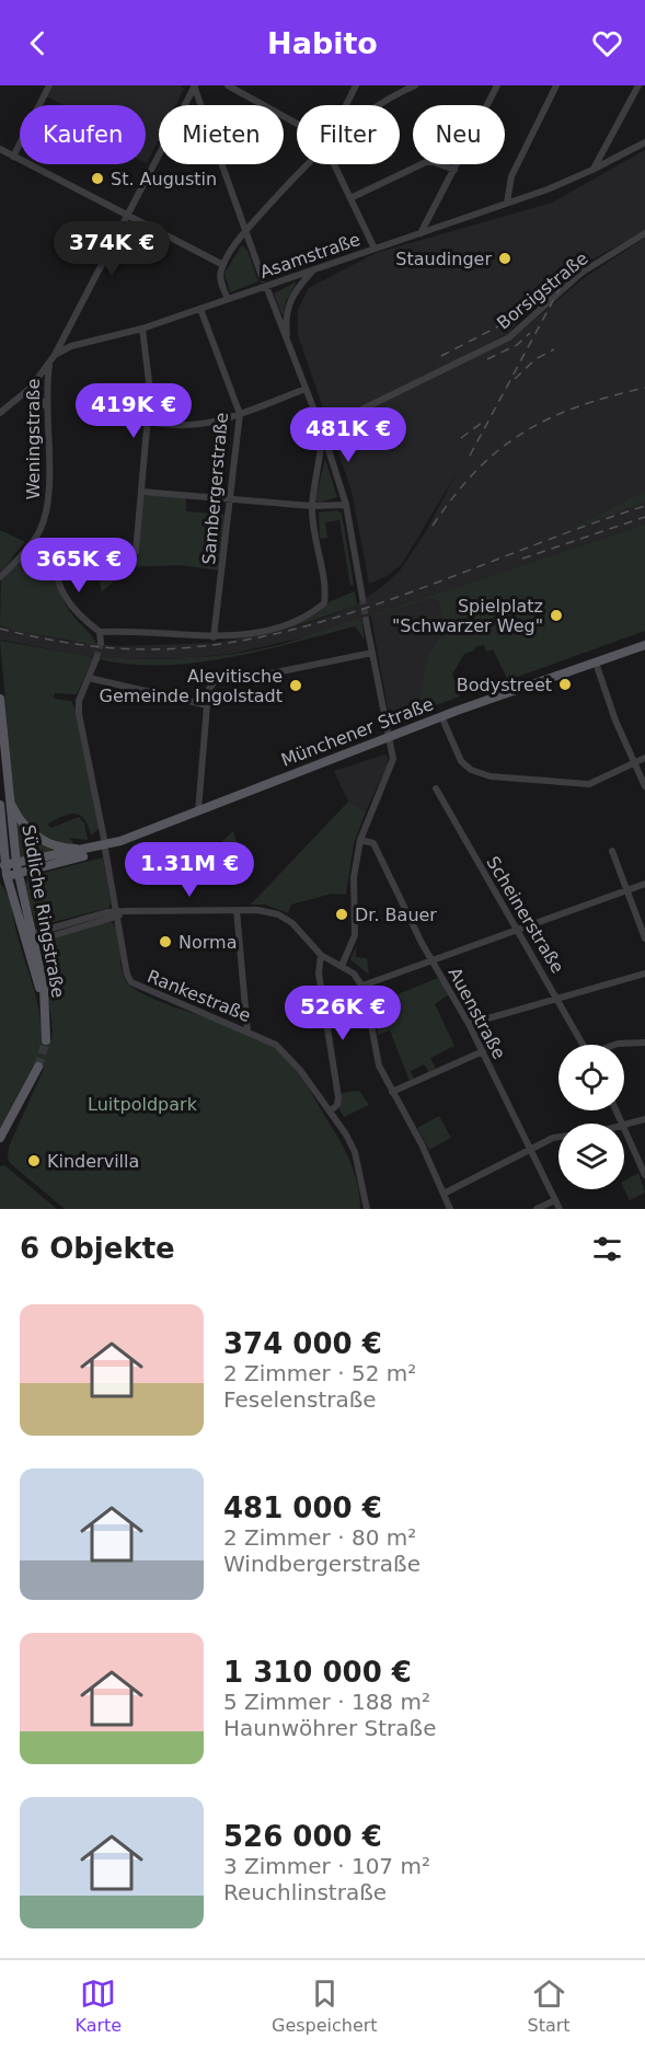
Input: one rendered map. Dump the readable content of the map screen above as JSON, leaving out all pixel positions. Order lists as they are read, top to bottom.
{
  "streets": {
    "main road": ["Münchener Straße", "Südliche Ringstraße"],
    "street": [
      "Asamstraße",
      "Borsigstraße",
      "Weningstraße",
      "Sambergerstraße",
      "Scheinerstraße",
      "Rankestraße",
      "Auenstraße"
    ]
  },
  "crossings": [
    ["Asamstraße", "Sambergerstraße"],
    ["Münchener Straße", "Südliche Ringstraße"],
    ["Münchener Straße", "Rankestraße"]
  ],
  "parks": ["Luitpoldpark"],
  "places": [
    "St. Augustin",
    "Staudinger",
    "Spielplatz \"Schwarzer Weg\"",
    "Bodystreet",
    "Alevitische Gemeinde Ingolstadt",
    "Dr. Bauer",
    "Norma",
    "Kindervilla"
  ],
  "page": {
    "header": "Habito",
    "chip": [
      "Kaufen",
      "Mieten",
      "Filter",
      "Neu"
    ],
    "price": [
      "374K €",
      "419K €",
      "481K €",
      "365K €",
      "1.31M €",
      "526K €"
    ],
    "heading": "6 Objekte",
    "list": [
      {
        "name": "374 000 €",
        "note": "2 Zimmer · 52 m² · Feselenstraße"
      },
      {
        "name": "481 000 €",
        "note": "2 Zimmer · 80 m² · Windbergerstraße"
      },
      {
        "name": "1 310 000 €",
        "note": "5 Zimmer · 188 m² · Haunwöhrer Straße"
      },
      {
        "name": "526 000 €",
        "note": "3 Zimmer · 107 m² · Reuchlinstraße"
      }
    ],
    "tabs": ["Karte", "Gespeichert", "Start"]
  }
}
